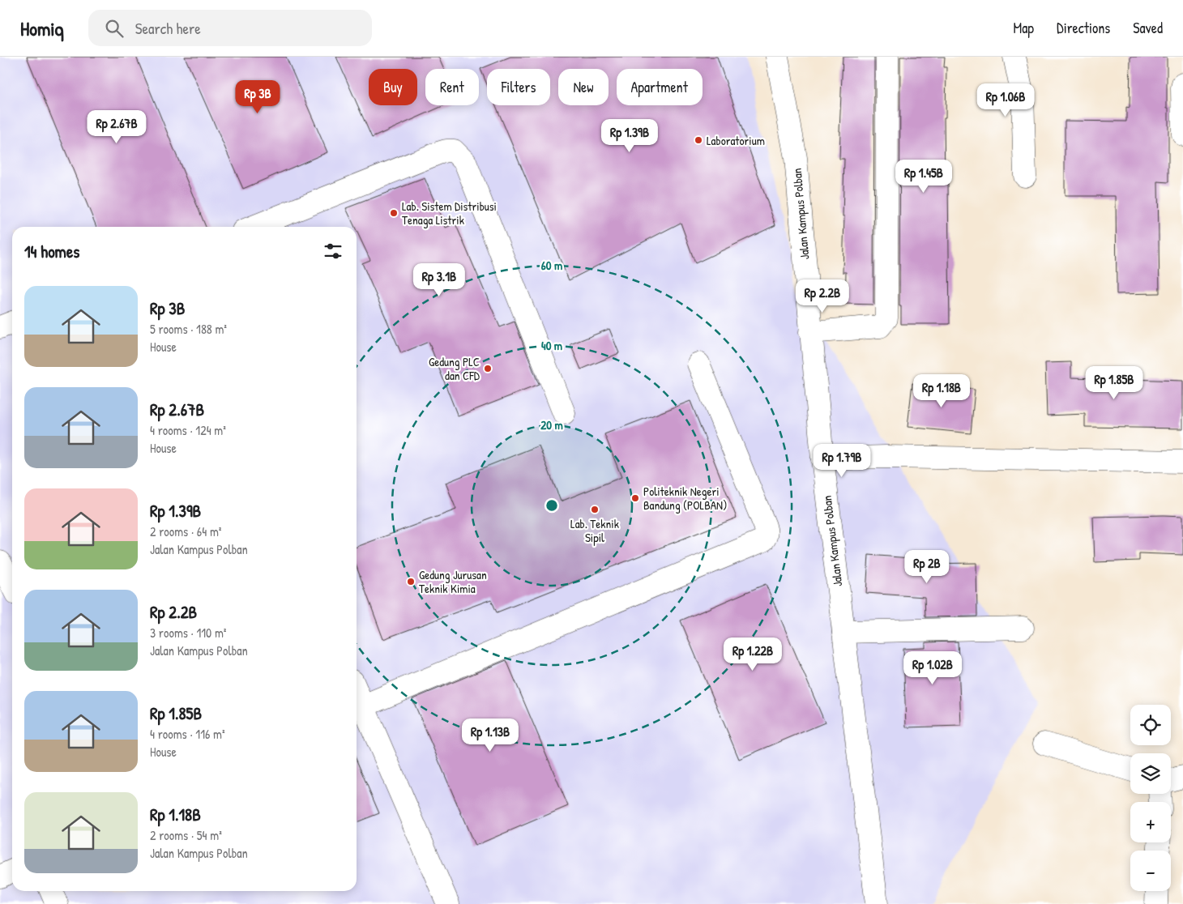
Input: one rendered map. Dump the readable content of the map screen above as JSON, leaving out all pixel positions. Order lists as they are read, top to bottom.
{
  "streets": {
    "street": ["Jalan Kampus Polban"]
  },
  "places": [
    "Laboratorium",
    "Lab. Sistem Distribusi Tenaga Listrik",
    "Gedung PLC dan CFD",
    "Politeknik Negeri Bandung (POLBAN)",
    "Lab. Teknik Sipil",
    "Gedung Jurusan Teknik Kimia"
  ],
  "page": {
    "header": "Homiq",
    "search": "Search here",
    "nav": ["Map", "Directions", "Saved"],
    "chip": [
      "Buy",
      "Rent",
      "Filters",
      "New",
      "Apartment"
    ],
    "price": [
      "Rp 3B",
      "Rp 1.06B",
      "Rp 2.67B",
      "Rp 1.39B",
      "Rp 1.45B",
      "Rp 3.1B",
      "Rp 2.2B",
      "Rp 1.85B",
      "Rp 1.18B",
      "Rp 1.79B",
      "Rp 2B",
      "Rp 1.22B",
      "Rp 1.02B",
      "Rp 1.13B"
    ],
    "heading": "14 homes",
    "list": [
      {
        "name": "Rp 3B",
        "note": "5 rooms · 188 m² · House"
      },
      {
        "name": "Rp 2.67B",
        "note": "4 rooms · 124 m² · House"
      },
      {
        "name": "Rp 1.39B",
        "note": "2 rooms · 64 m² · Jalan Kampus Polban"
      },
      {
        "name": "Rp 2.2B",
        "note": "3 rooms · 110 m² · Jalan Kampus Polban"
      },
      {
        "name": "Rp 1.85B",
        "note": "4 rooms · 116 m² · House"
      },
      {
        "name": "Rp 1.18B",
        "note": "2 rooms · 54 m² · Jalan Kampus Polban"
      }
    ],
    "map_buttons": ["+", "−"]
  },
  "rings": ["60 m", "40 m", "20 m"]
}
